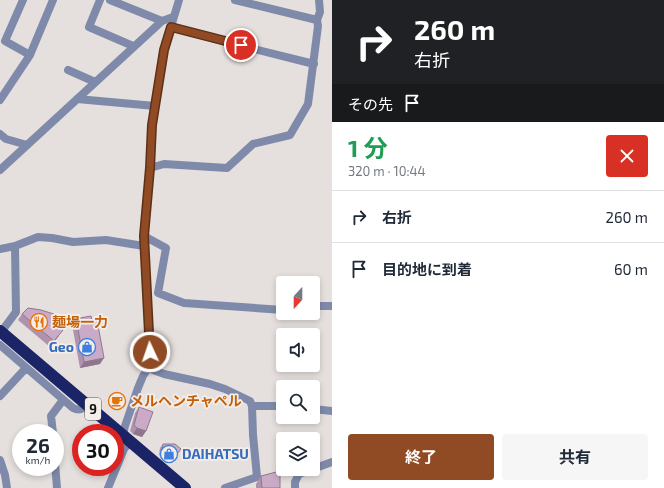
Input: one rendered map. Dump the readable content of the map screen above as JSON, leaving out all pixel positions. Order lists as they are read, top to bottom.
{
  "streets": {
    "highway": ["9"]
  },
  "places": {
    "restaurant": ["麺場一力"],
    "shop": ["Geo", "DAIHATSU"],
    "cafe": ["メルヘンチャペル"]
  },
  "north": "bottom",
  "page": {
    "turn": ["260 m", "右折"],
    "then": "その先",
    "heading": ["1 分", "320 m · 10:44"],
    "list": [
      {
        "name": "右折",
        "value": "260 m"
      },
      {
        "name": "目的地に到着",
        "value": "60 m"
      }
    ],
    "speed": "26 km/h",
    "limit": "30",
    "buttons": ["終了", "共有"]
  }
}
